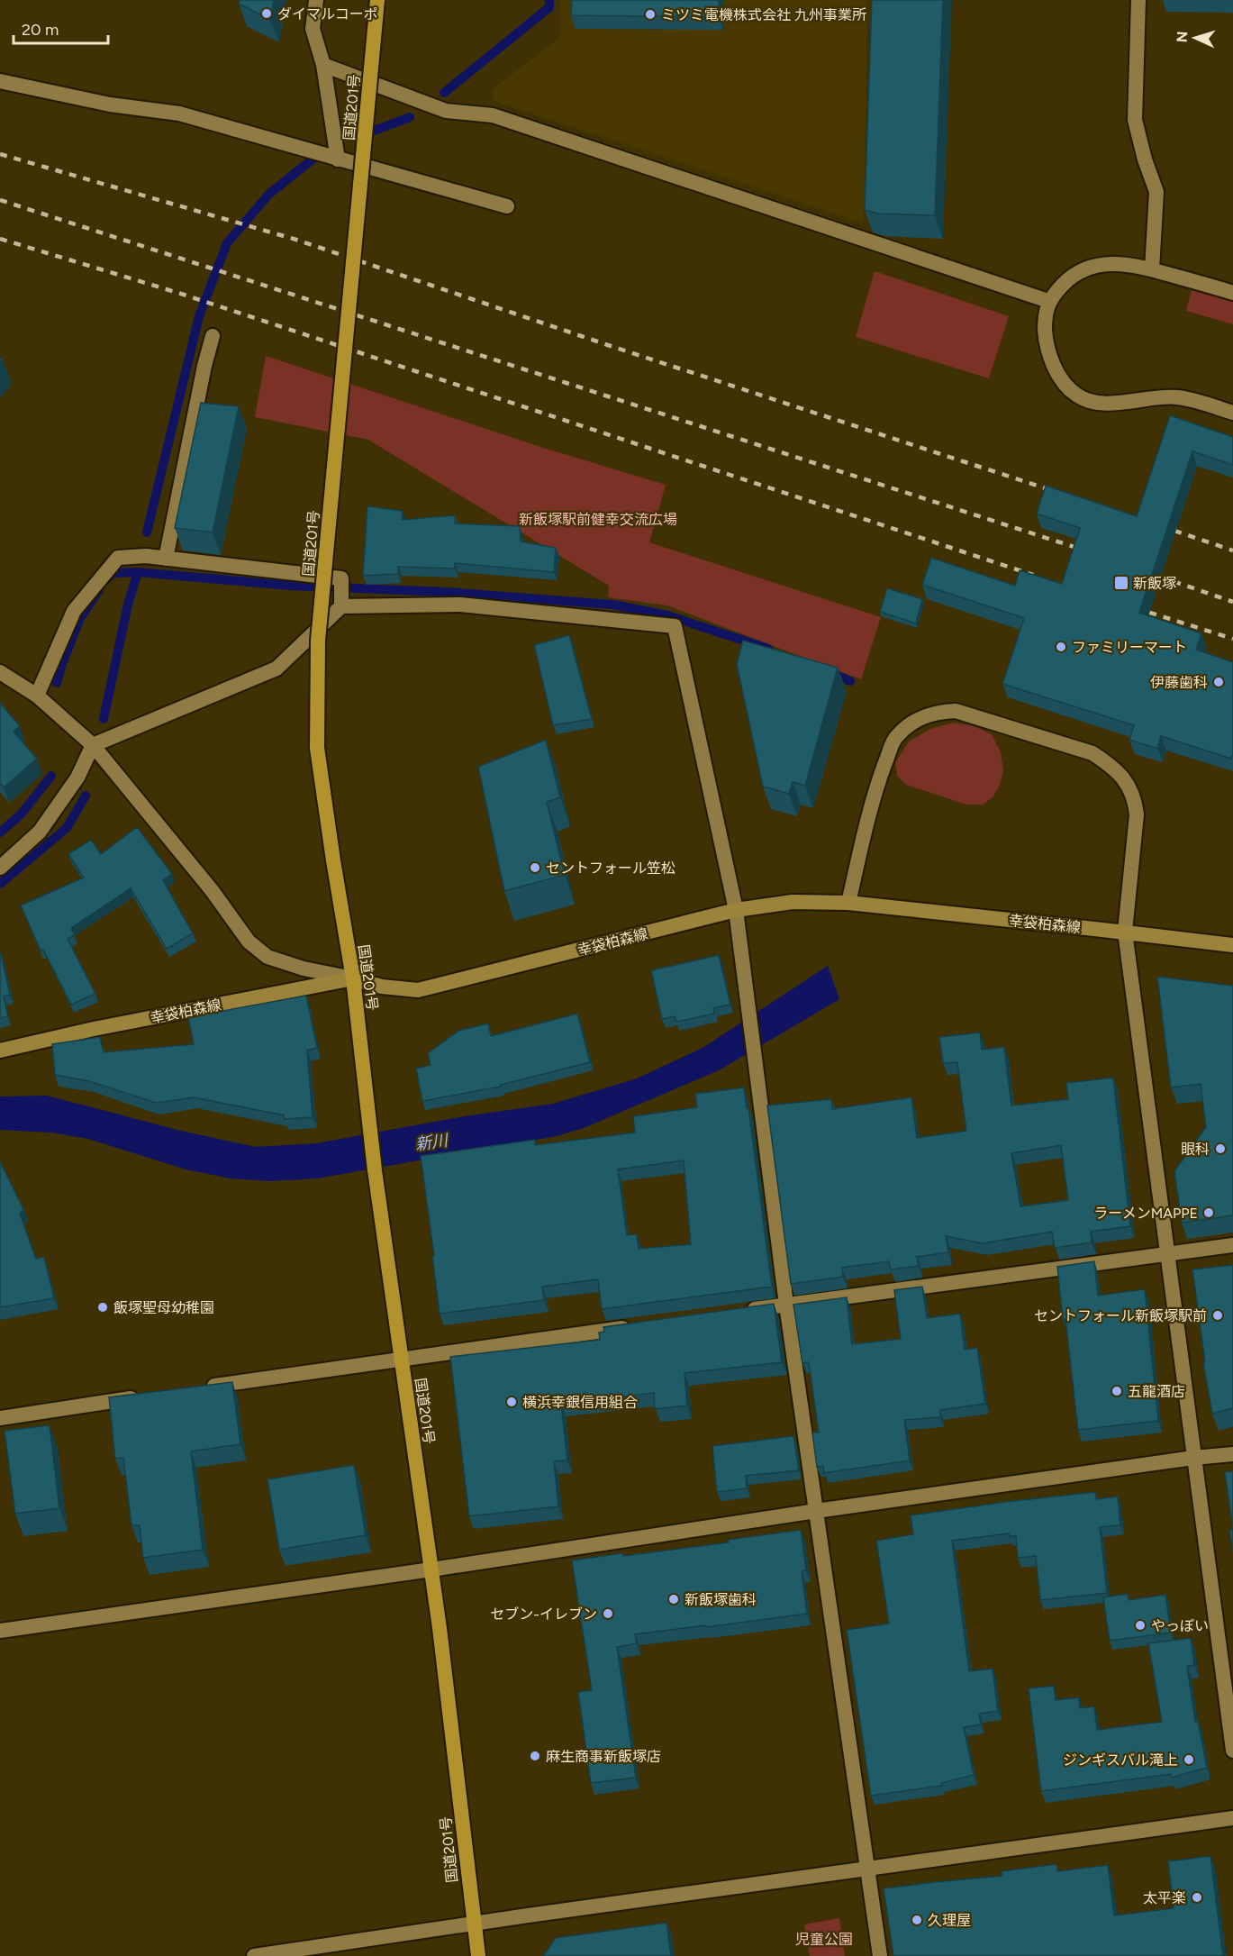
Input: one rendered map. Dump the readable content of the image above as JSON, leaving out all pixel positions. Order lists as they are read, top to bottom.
{
  "streets": {
    "highway": ["国道201号"],
    "main road": ["幸袋柏森線"]
  },
  "crossings": [
    ["国道201号", "幸袋柏森線"]
  ],
  "water": ["新川"],
  "parks": ["新飯塚駅前健幸交流広場", "児童公園"],
  "places": {
    "other": [
      "ダイマルコーポ",
      "ミツミ電機株式会社 九州事業所",
      "ファミリーマート",
      "伊藤歯科",
      "セントフォール笠松",
      "眼科",
      "ラーメンMAPPE",
      "飯塚聖母幼稚園",
      "セントフォール新飯塚駅前",
      "五龍酒店",
      "横浜幸銀信用組合",
      "新飯塚歯科",
      "セブン-イレブン",
      "やっぽい",
      "麻生商事新飯塚店",
      "ジンギスバル滝上",
      "太平楽",
      "久理屋"
    ],
    "transit": ["新飯塚"]
  },
  "scale_bar": "20 m",
  "north": "left"
}
